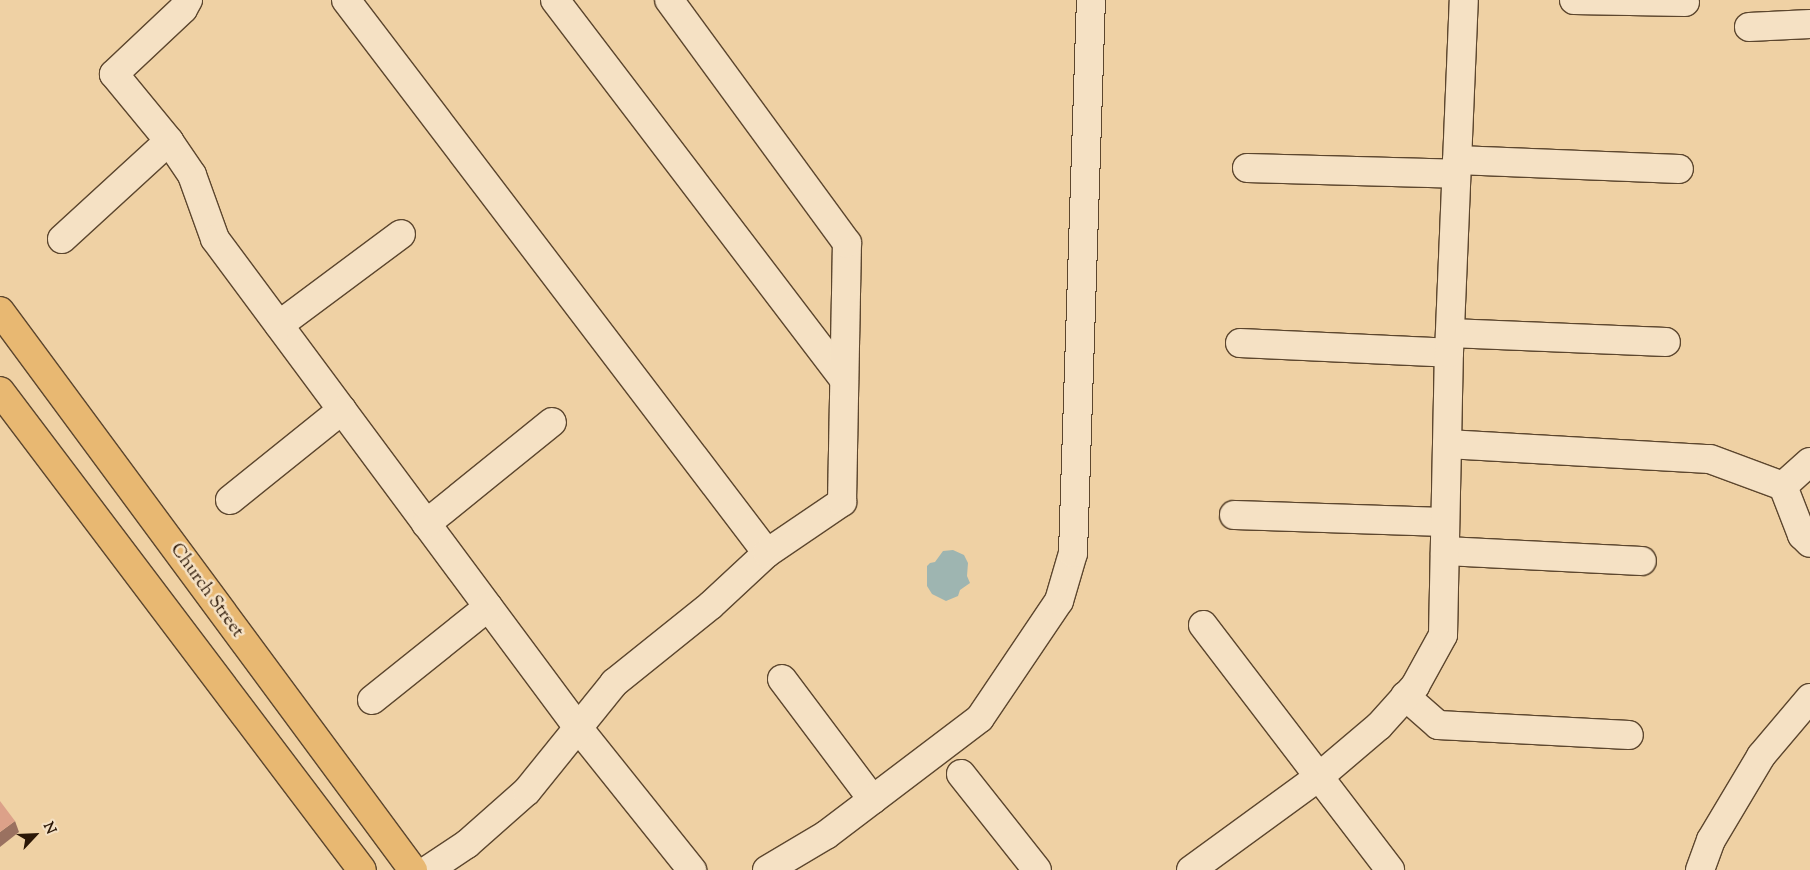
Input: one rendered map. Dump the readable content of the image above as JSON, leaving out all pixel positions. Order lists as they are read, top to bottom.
{
  "streets": {
    "main road": ["Church Street"]
  },
  "north": "top right"
}
